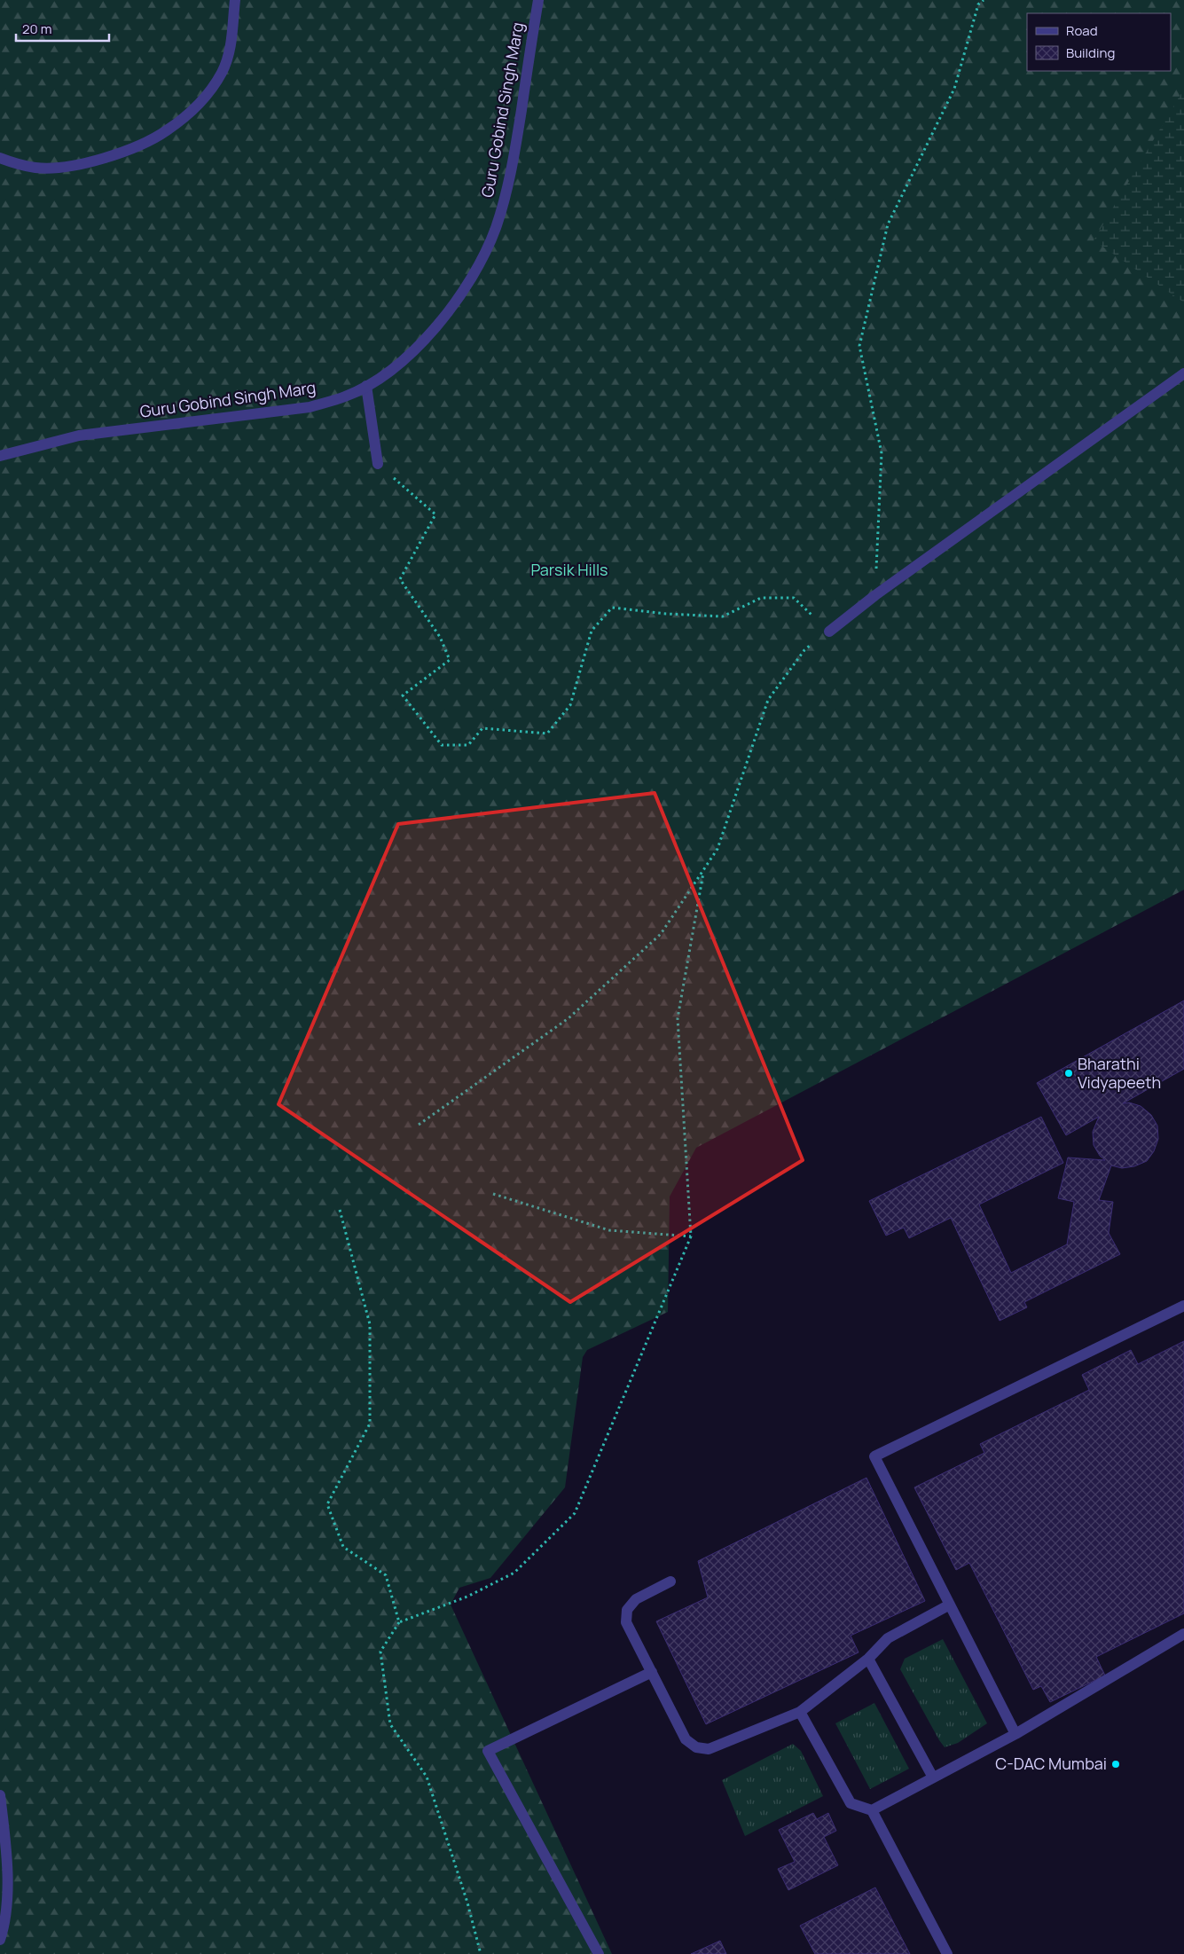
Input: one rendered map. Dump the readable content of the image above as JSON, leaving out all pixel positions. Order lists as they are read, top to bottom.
{
  "streets": {
    "street": ["Guru Gobind Singh Marg"]
  },
  "parks": ["Parsik Hills"],
  "places": ["Bharathi Vidyapeeth", "C-DAC Mumbai"],
  "legend": ["Road", "Building"],
  "scale_bar": "20 m"
}
